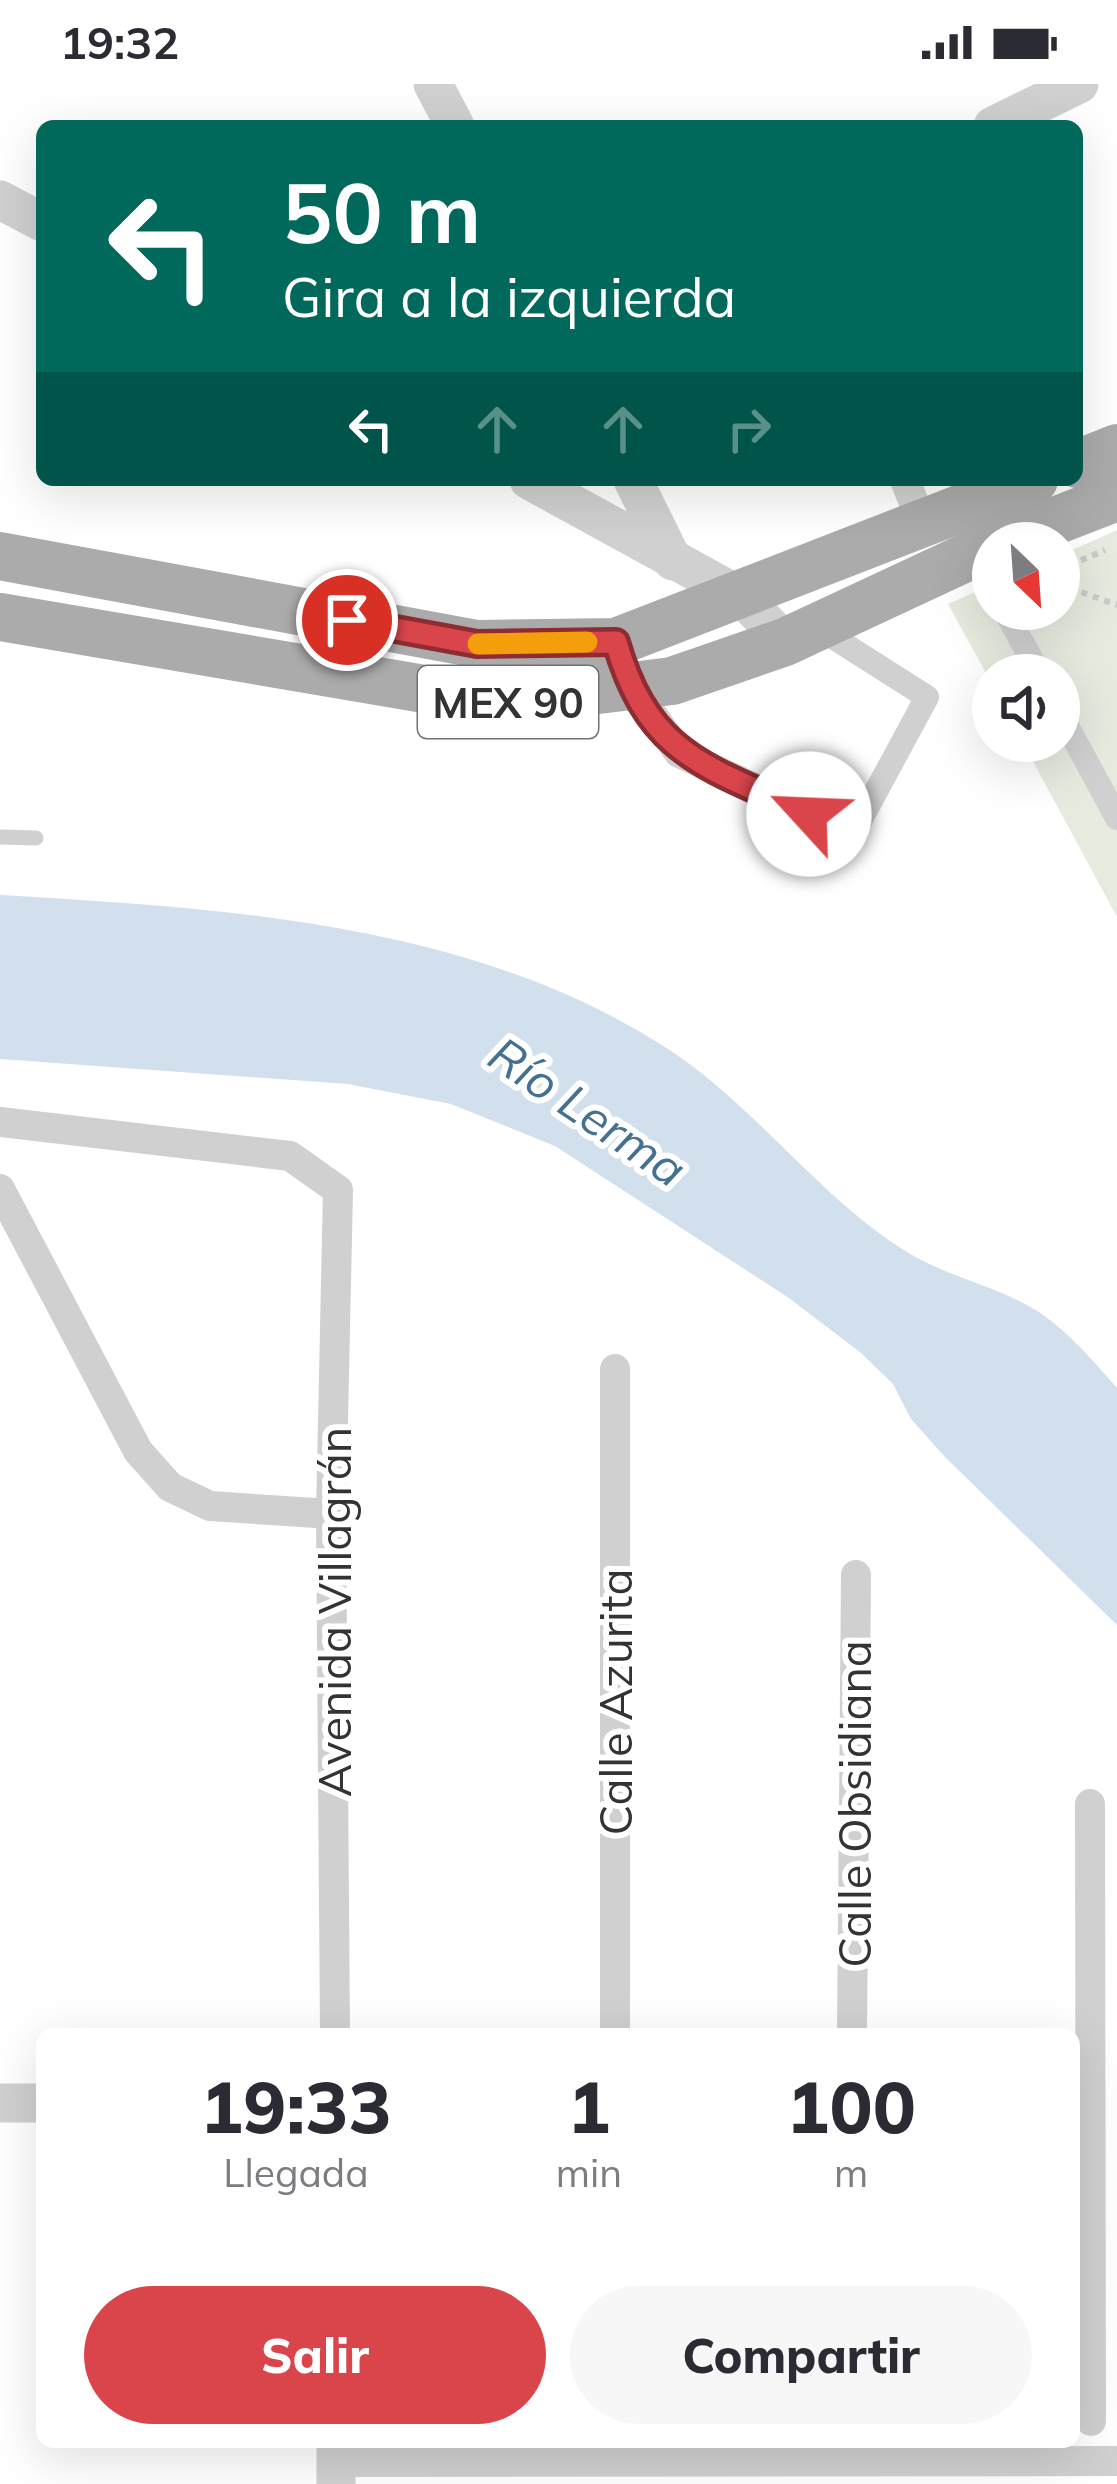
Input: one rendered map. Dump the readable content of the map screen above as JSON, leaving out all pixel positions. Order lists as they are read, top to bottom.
{
  "streets": {
    "main road": ["MEX 90"],
    "street": ["Avenida Villagrán", "Calle Azurita", "Calle Obsidiana"]
  },
  "water": ["Río Lerma"],
  "north": "bottom right",
  "page": {
    "status": "19:32",
    "turn": ["50 m", "Gira a la izquierda"],
    "eta": [
      "19:33",
      "Llegada",
      "1",
      "min",
      "100",
      "m"
    ],
    "buttons": ["Salir", "Compartir"]
  }
}
